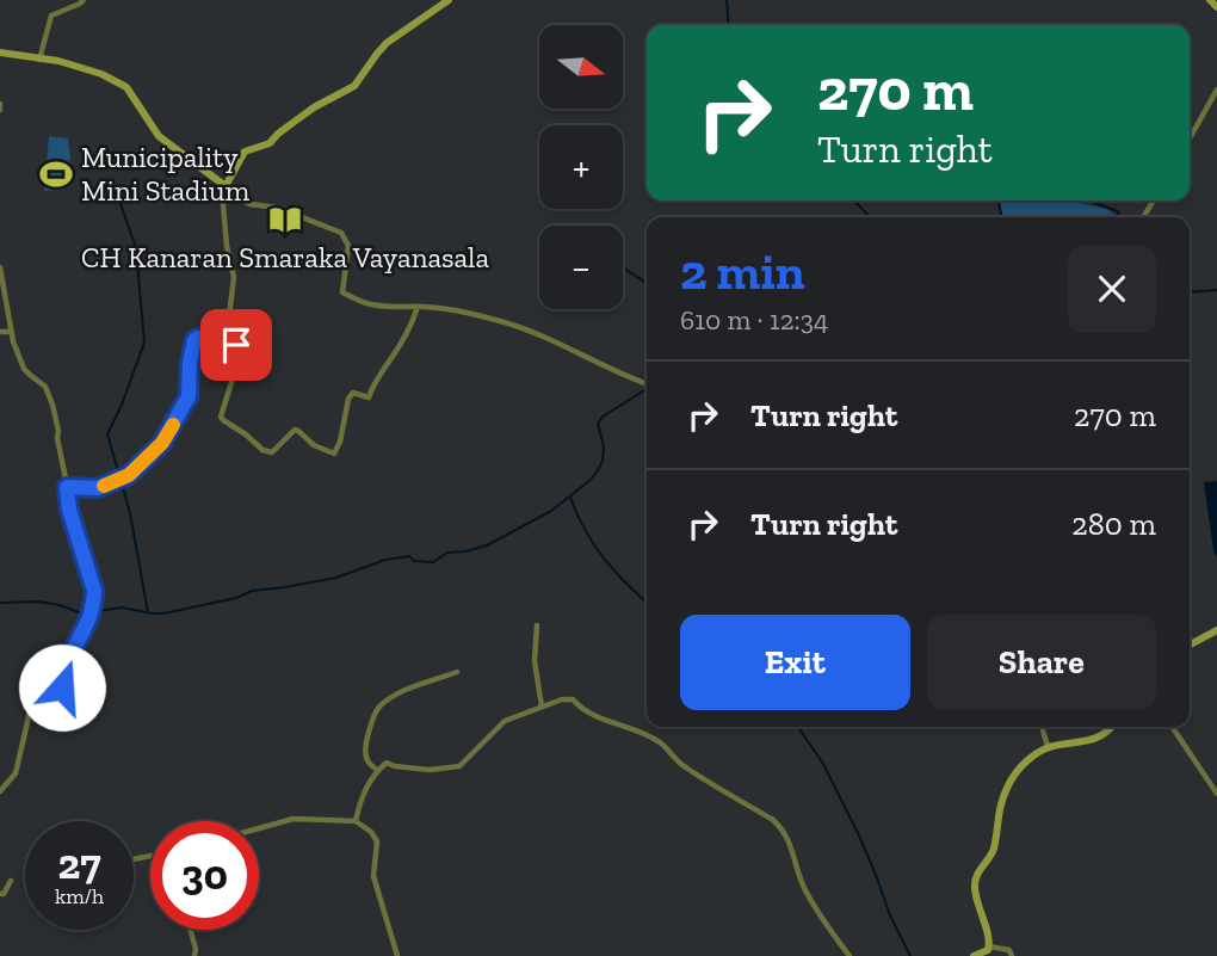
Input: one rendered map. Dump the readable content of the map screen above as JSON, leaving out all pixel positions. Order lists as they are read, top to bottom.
{
  "places": {
    "sports": ["Municipality Mini Stadium"],
    "library": ["CH Kanaran Smaraka Vayanasala"]
  },
  "north": "right",
  "page": {
    "map_buttons": ["+", "−"],
    "turn": ["270 m", "Turn right"],
    "heading": ["2 min", "610 m · 12:34"],
    "list": [
      {
        "name": "Turn right",
        "value": "270 m"
      },
      {
        "name": "Turn right",
        "value": "280 m"
      }
    ],
    "buttons": ["Exit", "Share"],
    "speed": "27 km/h",
    "limit": "30"
  }
}
